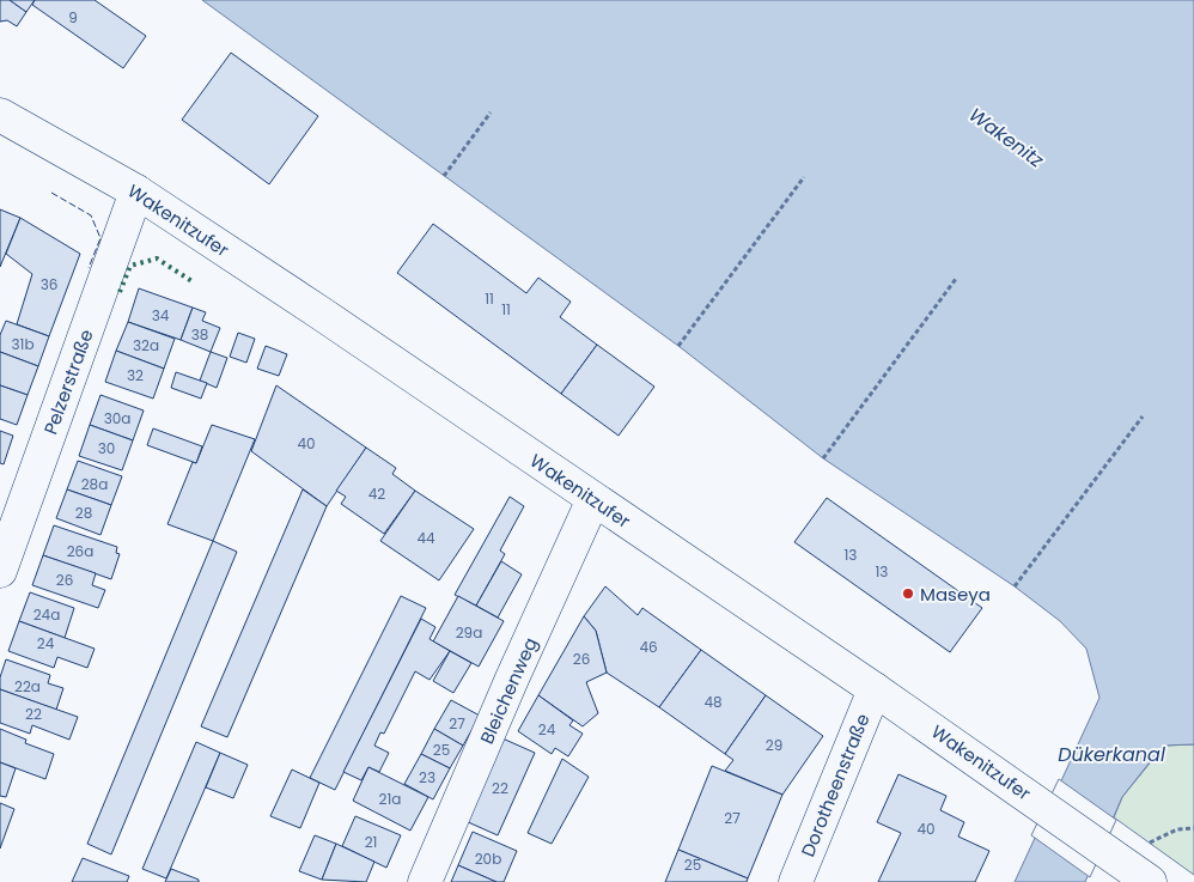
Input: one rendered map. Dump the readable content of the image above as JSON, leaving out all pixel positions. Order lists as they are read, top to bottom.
{
  "streets": {
    "street": [
      "Wakenitzufer",
      "Pelzerstraße",
      "Bleichenweg",
      "Dorotheenstraße"
    ]
  },
  "crossings": [
    ["Wakenitzufer", "Pelzerstraße"],
    ["Wakenitzufer", "Bleichenweg"],
    ["Wakenitzufer", "Dorotheenstraße"]
  ],
  "water": ["Wakenitz", "Dükerkanal"],
  "places": ["Maseya"],
  "house_numbers": [
    "9",
    "36",
    "11",
    "11",
    "34",
    "38",
    "31b",
    "32a",
    "32",
    "30a",
    "40",
    "30",
    "28a",
    "42",
    "28",
    "44",
    "26a",
    "13",
    "13",
    "26",
    "24a",
    "29a",
    "24",
    "46",
    "26",
    "22a",
    "48",
    "22",
    "27",
    "24",
    "29",
    "25",
    "23",
    "22",
    "21a",
    "27",
    "40",
    "21",
    "20b",
    "25"
  ]
}
